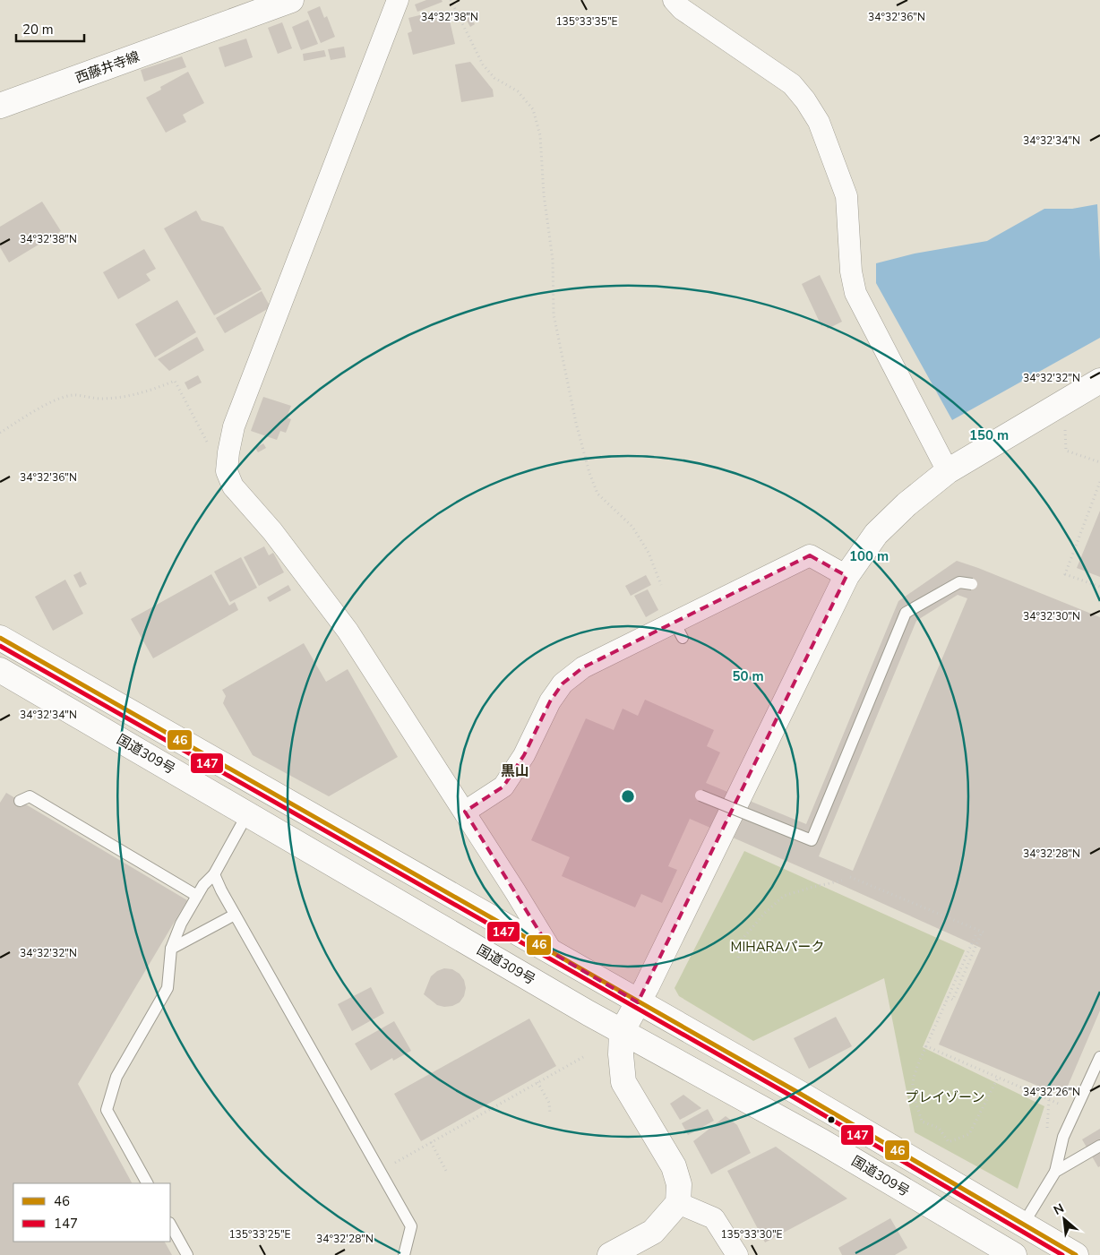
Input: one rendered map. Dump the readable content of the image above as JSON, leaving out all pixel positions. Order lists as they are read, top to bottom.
{
  "streets": {
    "main road": ["西藤井寺線", "国道309号"]
  },
  "districts": ["黒山"],
  "parks": ["MIHARAパーク", "プレイゾーン"],
  "lines": ["transit line 46", "transit line 147"],
  "legend": ["46", "147"],
  "scale_bar": "20 m",
  "north": "top left",
  "coordinates": [
    "34°32'38\"N",
    "34°32'36\"N",
    "135°33'35\"E",
    "34°32'34\"N",
    "34°32'32\"N",
    "34°32'30\"N",
    "34°32'28\"N",
    "34°32'26\"N",
    "135°33'25\"E",
    "135°33'30\"E"
  ],
  "rings": ["150 m", "100 m", "50 m"]
}
